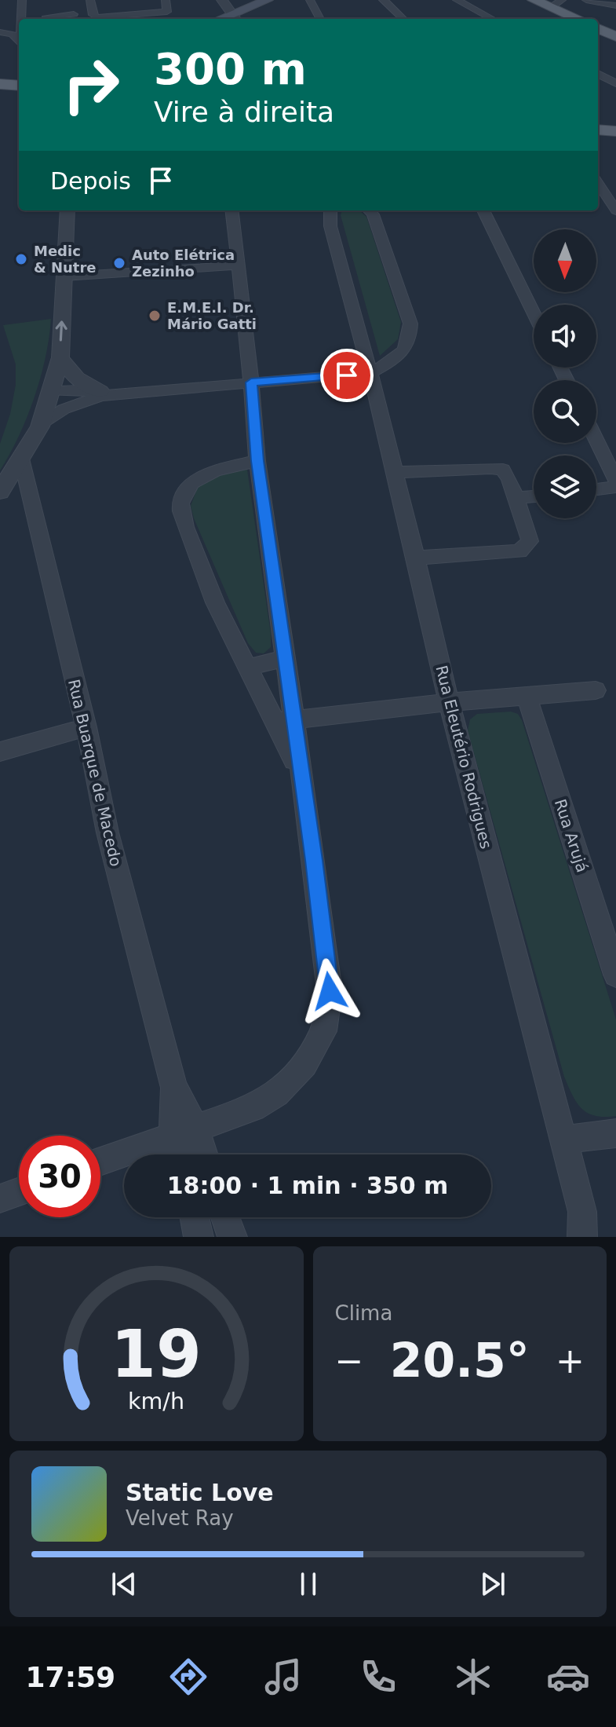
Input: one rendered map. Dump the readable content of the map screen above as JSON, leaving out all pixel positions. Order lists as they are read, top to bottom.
{
  "streets": {
    "street": ["Rua Eleutério Rodrigues", "Rua Buarque de Macedo", "Rua Arujá"]
  },
  "places": ["Medic & Nutre", "Auto Elétrica Zezinho", "E.M.E.I. Dr. Mário Gatti"],
  "north": "bottom",
  "page": {
    "turn": ["300 m", "Vire à direita"],
    "then": "Depois",
    "limit": "30",
    "trip": "18:00 · 1 min · 350 m",
    "tile": "Clima",
    "heat": ["−", "20.5°", "+"],
    "song": ["Static Love", "Velvet Ray"],
    "tabs": "17:59",
    "gauge": ["19", "km/h"]
  }
}
